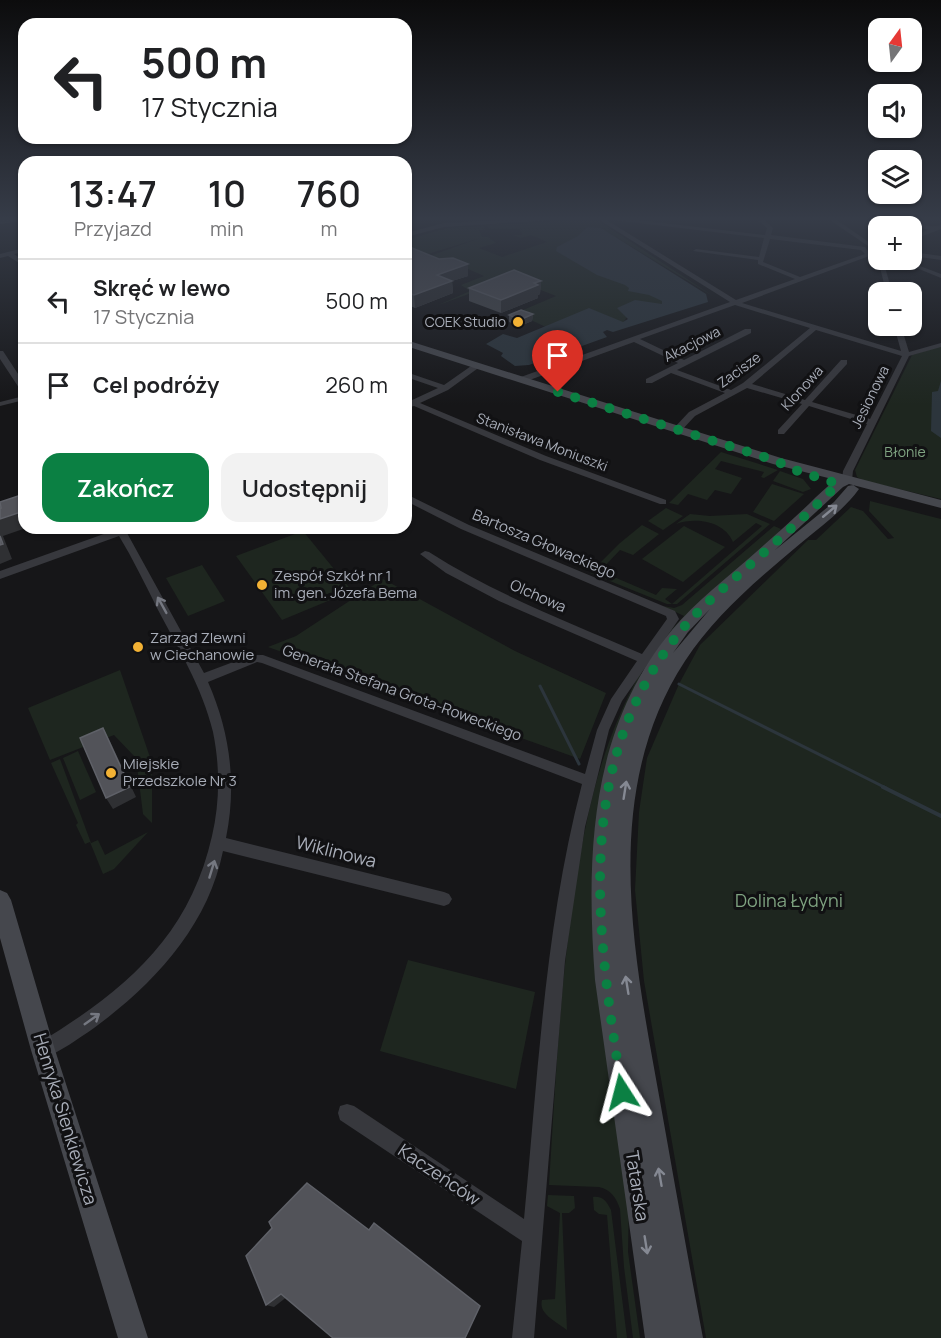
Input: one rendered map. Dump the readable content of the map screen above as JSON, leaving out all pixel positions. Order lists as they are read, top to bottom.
{
  "streets": {
    "main road": ["Henryka Sienkiewicza", "Tatarska"],
    "street": [
      "Akacjowa",
      "Zacisze",
      "Klonowa",
      "Jesionowa",
      "Stanisława Moniuszki",
      "Bartosza Głowackiego",
      "Olchowa",
      "Generała Stefana Grota-Roweckiego",
      "Wiklinowa",
      "Kaczeńców"
    ]
  },
  "crossings": [
    ["Jesionowa", "Tatarska"],
    ["Bartosza Głowackiego", "Olchowa"]
  ],
  "parks": ["Błonie", "Dolina Łydyni"],
  "places": [
    "COEK Studio",
    "Zespół Szkół nr 1 im. gen. Józefa Bema",
    "Zarząd Zlewni w Ciechanowie",
    "Miejskie Przedszkole Nr 3"
  ],
  "north": "top",
  "page": {
    "map_buttons": ["+", "−"],
    "turn": ["500 m", "17 Stycznia"],
    "eta": [
      "13:47",
      "Przyjazd",
      "10",
      "min",
      "760",
      "m"
    ],
    "list": [
      {
        "name": "Skręć w lewo",
        "note": "17 Stycznia",
        "value": "500 m"
      },
      {
        "name": "Cel podróży",
        "value": "260 m"
      }
    ],
    "buttons": ["Zakończ", "Udostępnij"]
  }
}
